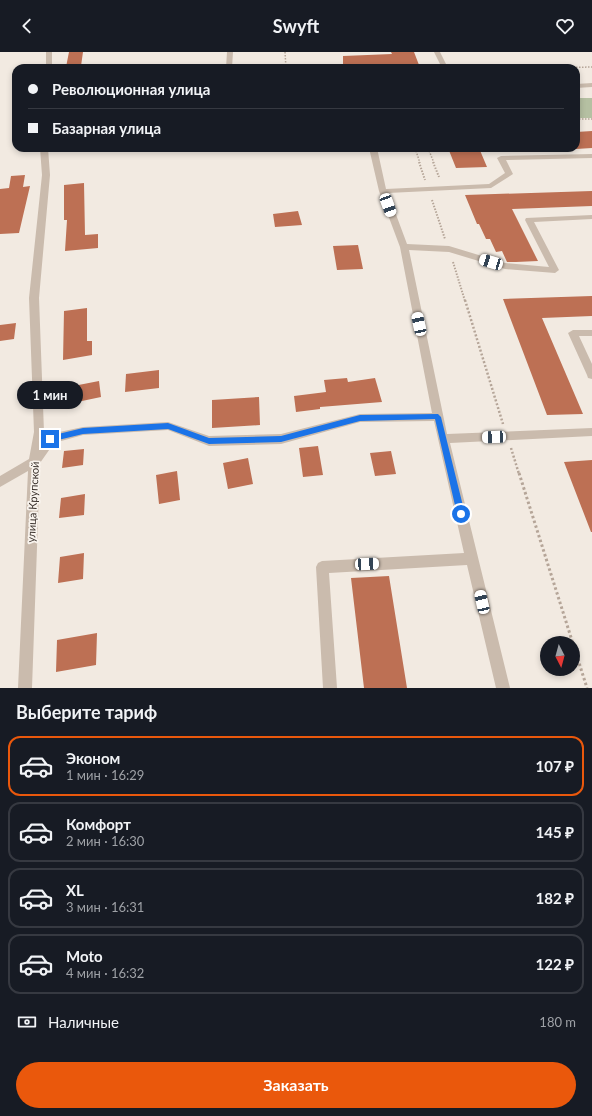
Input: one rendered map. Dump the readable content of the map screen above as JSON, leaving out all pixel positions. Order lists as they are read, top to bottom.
{
  "streets": {
    "street": ["улица Крупской"]
  },
  "north": "bottom",
  "page": {
    "header": "Swyft",
    "banner": ["Революционная улица", "Базарная улица"],
    "bubble": "1 мин",
    "heading": "Выберите тариф",
    "list": [
      {
        "name": "Эконом",
        "note": "1 мин · 16:29",
        "value": "107 ₽"
      },
      {
        "name": "Комфорт",
        "note": "2 мин · 16:30",
        "value": "145 ₽"
      },
      {
        "name": "XL",
        "note": "3 мин · 16:31",
        "value": "182 ₽"
      },
      {
        "name": "Moto",
        "note": "4 мин · 16:32",
        "value": "122 ₽"
      }
    ],
    "pay": ["Наличные", "180 m"],
    "buttons": "Заказать"
  }
}
